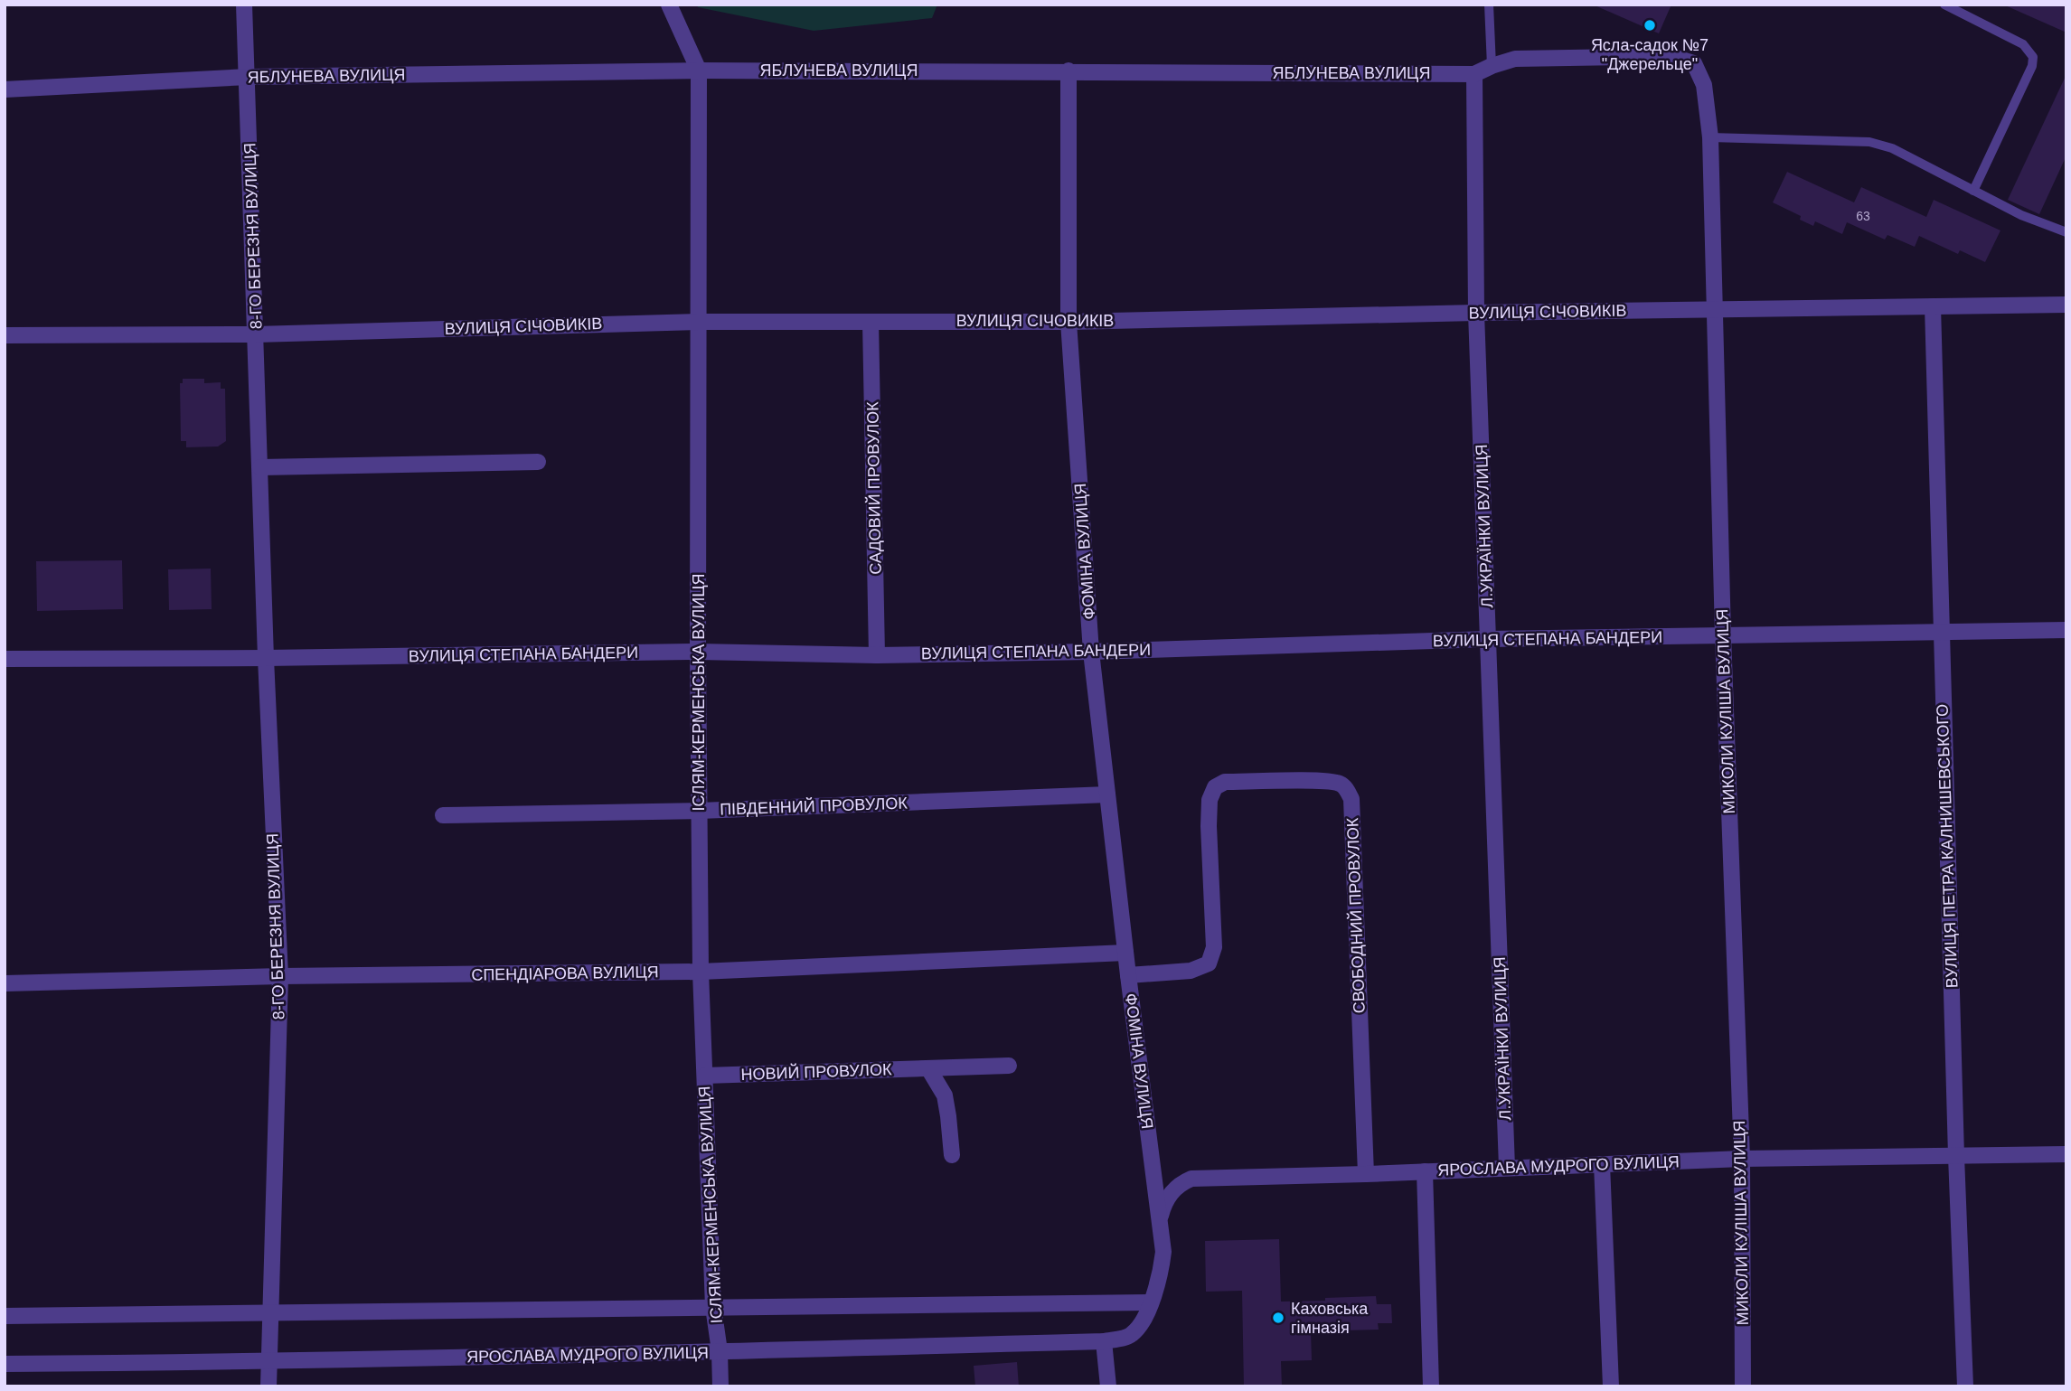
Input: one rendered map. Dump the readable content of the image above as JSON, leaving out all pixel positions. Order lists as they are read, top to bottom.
{
  "streets": {
    "street": [
      "ЯБЛУНЕВА ВУЛИЦЯ",
      "8-ГО БЕРЕЗНЯ ВУЛИЦЯ",
      "ВУЛИЦЯ СІЧОВИКІВ",
      "САДОВИЙ ПРОВУЛОК",
      "Л.УКРАЇНКИ ВУЛИЦЯ",
      "ФОМІНА ВУЛИЦЯ",
      "ВУЛИЦЯ СТЕПАНА БАНДЕРИ",
      "ІСЛЯМ-КЕРМЕНСЬКА ВУЛИЦЯ",
      "МИКОЛИ КУЛІША ВУЛИЦЯ",
      "ПІВДЕННИЙ ПРОВУЛОК",
      "ВУЛИЦЯ ПЕТРА КАЛНИШЕВСЬКОГО",
      "СВОБОДНИЙ ПРОВУЛОК",
      "СПЕНДІАРОВА ВУЛИЦЯ",
      "НОВИЙ ПРОВУЛОК",
      "ЯРОСЛАВА МУДРОГО ВУЛИЦЯ"
    ]
  },
  "crossings": [
    ["ЯБЛУНЕВА ВУЛИЦЯ", "8-ГО БЕРЕЗНЯ ВУЛИЦЯ"],
    ["ЯБЛУНЕВА ВУЛИЦЯ", "Л.УКРАЇНКИ ВУЛИЦЯ"],
    ["ЯБЛУНЕВА ВУЛИЦЯ", "ФОМІНА ВУЛИЦЯ"],
    ["ЯБЛУНЕВА ВУЛИЦЯ", "ІСЛЯМ-КЕРМЕНСЬКА ВУЛИЦЯ"],
    ["ЯБЛУНЕВА ВУЛИЦЯ", "МИКОЛИ КУЛІША ВУЛИЦЯ"],
    ["8-ГО БЕРЕЗНЯ ВУЛИЦЯ", "ВУЛИЦЯ СІЧОВИКІВ"],
    ["8-ГО БЕРЕЗНЯ ВУЛИЦЯ", "ВУЛИЦЯ СТЕПАНА БАНДЕРИ"],
    ["8-ГО БЕРЕЗНЯ ВУЛИЦЯ", "СПЕНДІАРОВА ВУЛИЦЯ"],
    ["8-ГО БЕРЕЗНЯ ВУЛИЦЯ", "ЯРОСЛАВА МУДРОГО ВУЛИЦЯ"],
    ["ВУЛИЦЯ СІЧОВИКІВ", "САДОВИЙ ПРОВУЛОК"],
    ["ВУЛИЦЯ СІЧОВИКІВ", "Л.УКРАЇНКИ ВУЛИЦЯ"],
    ["ВУЛИЦЯ СІЧОВИКІВ", "ФОМІНА ВУЛИЦЯ"],
    ["ВУЛИЦЯ СІЧОВИКІВ", "ІСЛЯМ-КЕРМЕНСЬКА ВУЛИЦЯ"],
    ["ВУЛИЦЯ СІЧОВИКІВ", "МИКОЛИ КУЛІША ВУЛИЦЯ"],
    ["ВУЛИЦЯ СІЧОВИКІВ", "ВУЛИЦЯ ПЕТРА КАЛНИШЕВСЬКОГО"],
    ["САДОВИЙ ПРОВУЛОК", "ВУЛИЦЯ СТЕПАНА БАНДЕРИ"],
    ["Л.УКРАЇНКИ ВУЛИЦЯ", "ВУЛИЦЯ СТЕПАНА БАНДЕРИ"],
    ["Л.УКРАЇНКИ ВУЛИЦЯ", "ЯРОСЛАВА МУДРОГО ВУЛИЦЯ"],
    ["ФОМІНА ВУЛИЦЯ", "ВУЛИЦЯ СТЕПАНА БАНДЕРИ"],
    ["ФОМІНА ВУЛИЦЯ", "ПІВДЕННИЙ ПРОВУЛОК"],
    ["ФОМІНА ВУЛИЦЯ", "СВОБОДНИЙ ПРОВУЛОК"],
    ["ФОМІНА ВУЛИЦЯ", "СПЕНДІАРОВА ВУЛИЦЯ"],
    ["ФОМІНА ВУЛИЦЯ", "ЯРОСЛАВА МУДРОГО ВУЛИЦЯ"],
    ["ВУЛИЦЯ СТЕПАНА БАНДЕРИ", "ІСЛЯМ-КЕРМЕНСЬКА ВУЛИЦЯ"],
    ["ВУЛИЦЯ СТЕПАНА БАНДЕРИ", "МИКОЛИ КУЛІША ВУЛИЦЯ"],
    ["ВУЛИЦЯ СТЕПАНА БАНДЕРИ", "ВУЛИЦЯ ПЕТРА КАЛНИШЕВСЬКОГО"],
    ["ІСЛЯМ-КЕРМЕНСЬКА ВУЛИЦЯ", "ПІВДЕННИЙ ПРОВУЛОК"],
    ["ІСЛЯМ-КЕРМЕНСЬКА ВУЛИЦЯ", "СПЕНДІАРОВА ВУЛИЦЯ"],
    ["ІСЛЯМ-КЕРМЕНСЬКА ВУЛИЦЯ", "НОВИЙ ПРОВУЛОК"],
    ["ІСЛЯМ-КЕРМЕНСЬКА ВУЛИЦЯ", "ЯРОСЛАВА МУДРОГО ВУЛИЦЯ"],
    ["МИКОЛИ КУЛІША ВУЛИЦЯ", "ЯРОСЛАВА МУДРОГО ВУЛИЦЯ"],
    ["ВУЛИЦЯ ПЕТРА КАЛНИШЕВСЬКОГО", "ЯРОСЛАВА МУДРОГО ВУЛИЦЯ"],
    ["СВОБОДНИЙ ПРОВУЛОК", "ЯРОСЛАВА МУДРОГО ВУЛИЦЯ"]
  ],
  "places": ["Ясла-садок №7 \"Джерельце\"", "Каховська гімназія"],
  "house_numbers": ["63"]
}
